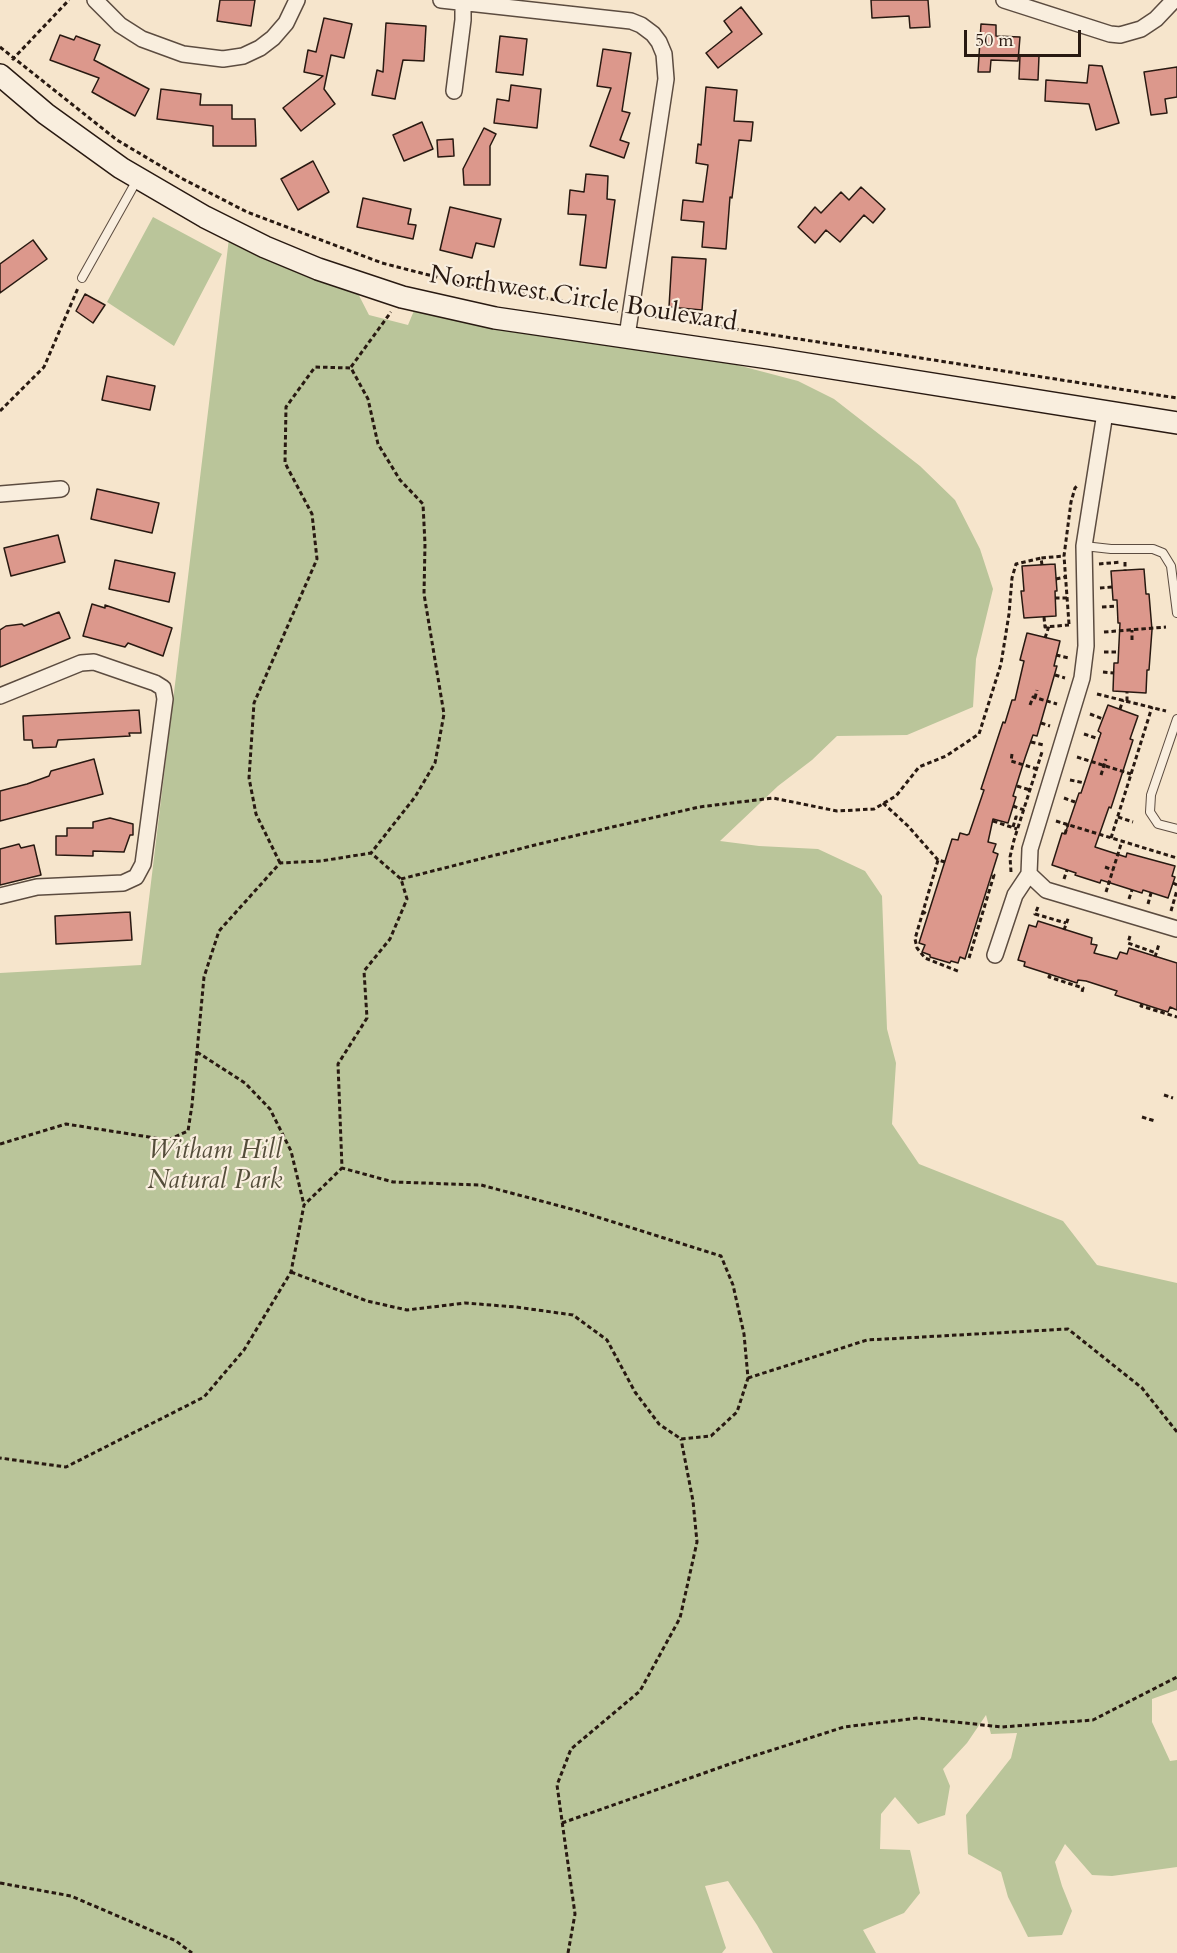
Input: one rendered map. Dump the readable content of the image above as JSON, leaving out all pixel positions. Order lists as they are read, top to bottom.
{
  "streets": {
    "main road": ["Northwest Circle Boulevard"]
  },
  "parks": ["Witham Hill Natural Park"],
  "scale_bar": "50 m"
}
